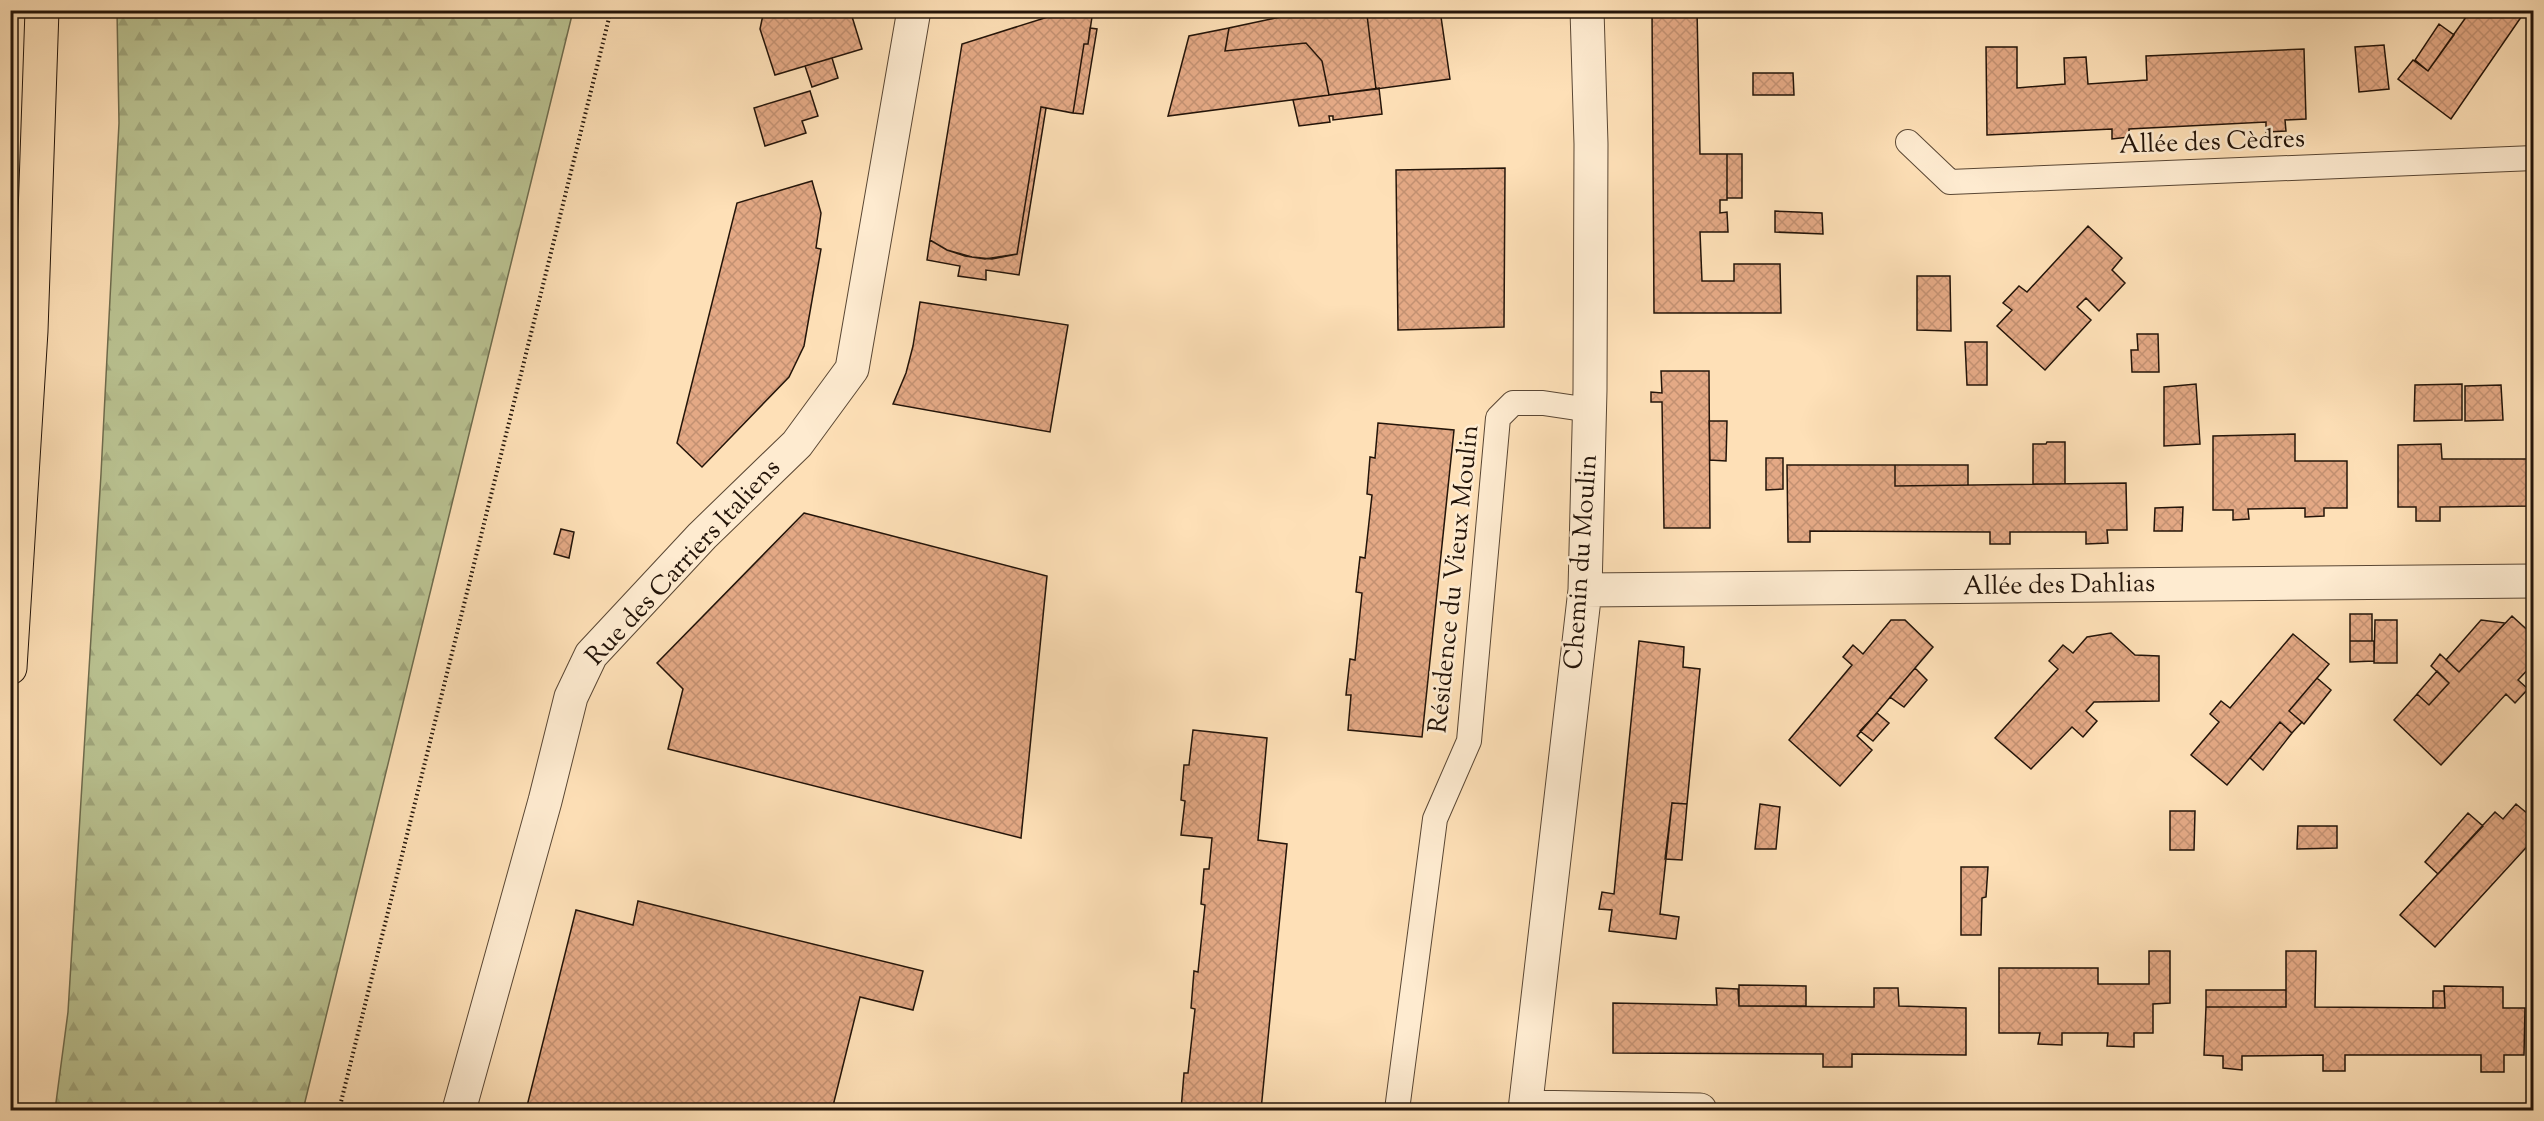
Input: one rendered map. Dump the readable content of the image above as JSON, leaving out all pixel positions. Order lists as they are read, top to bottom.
{
  "streets": {
    "street": ["Chemin du Moulin", "Rue des Carriers Italiens", "Allée des Dahlias"],
    "lane": ["Allée des Cèdres", "Résidence du Vieux Moulin"]
  },
  "crossings": [
    ["Chemin du Moulin", "Résidence du Vieux Moulin"],
    ["Chemin du Moulin", "Allée des Dahlias"]
  ]
}
